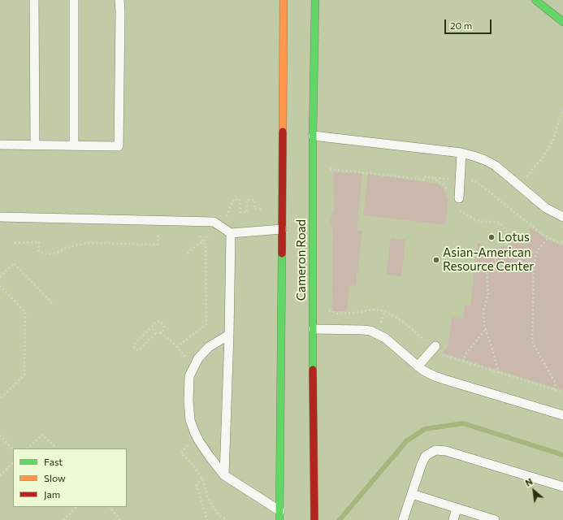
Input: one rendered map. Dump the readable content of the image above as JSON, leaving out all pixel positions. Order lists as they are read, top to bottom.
{
  "streets": {
    "main road": ["Cameron Road"]
  },
  "places": ["Lotus", "Asian-American Resource Center"],
  "legend": ["Fast", "Slow", "Jam"],
  "scale_bar": "20 m",
  "north": "top left"
}
